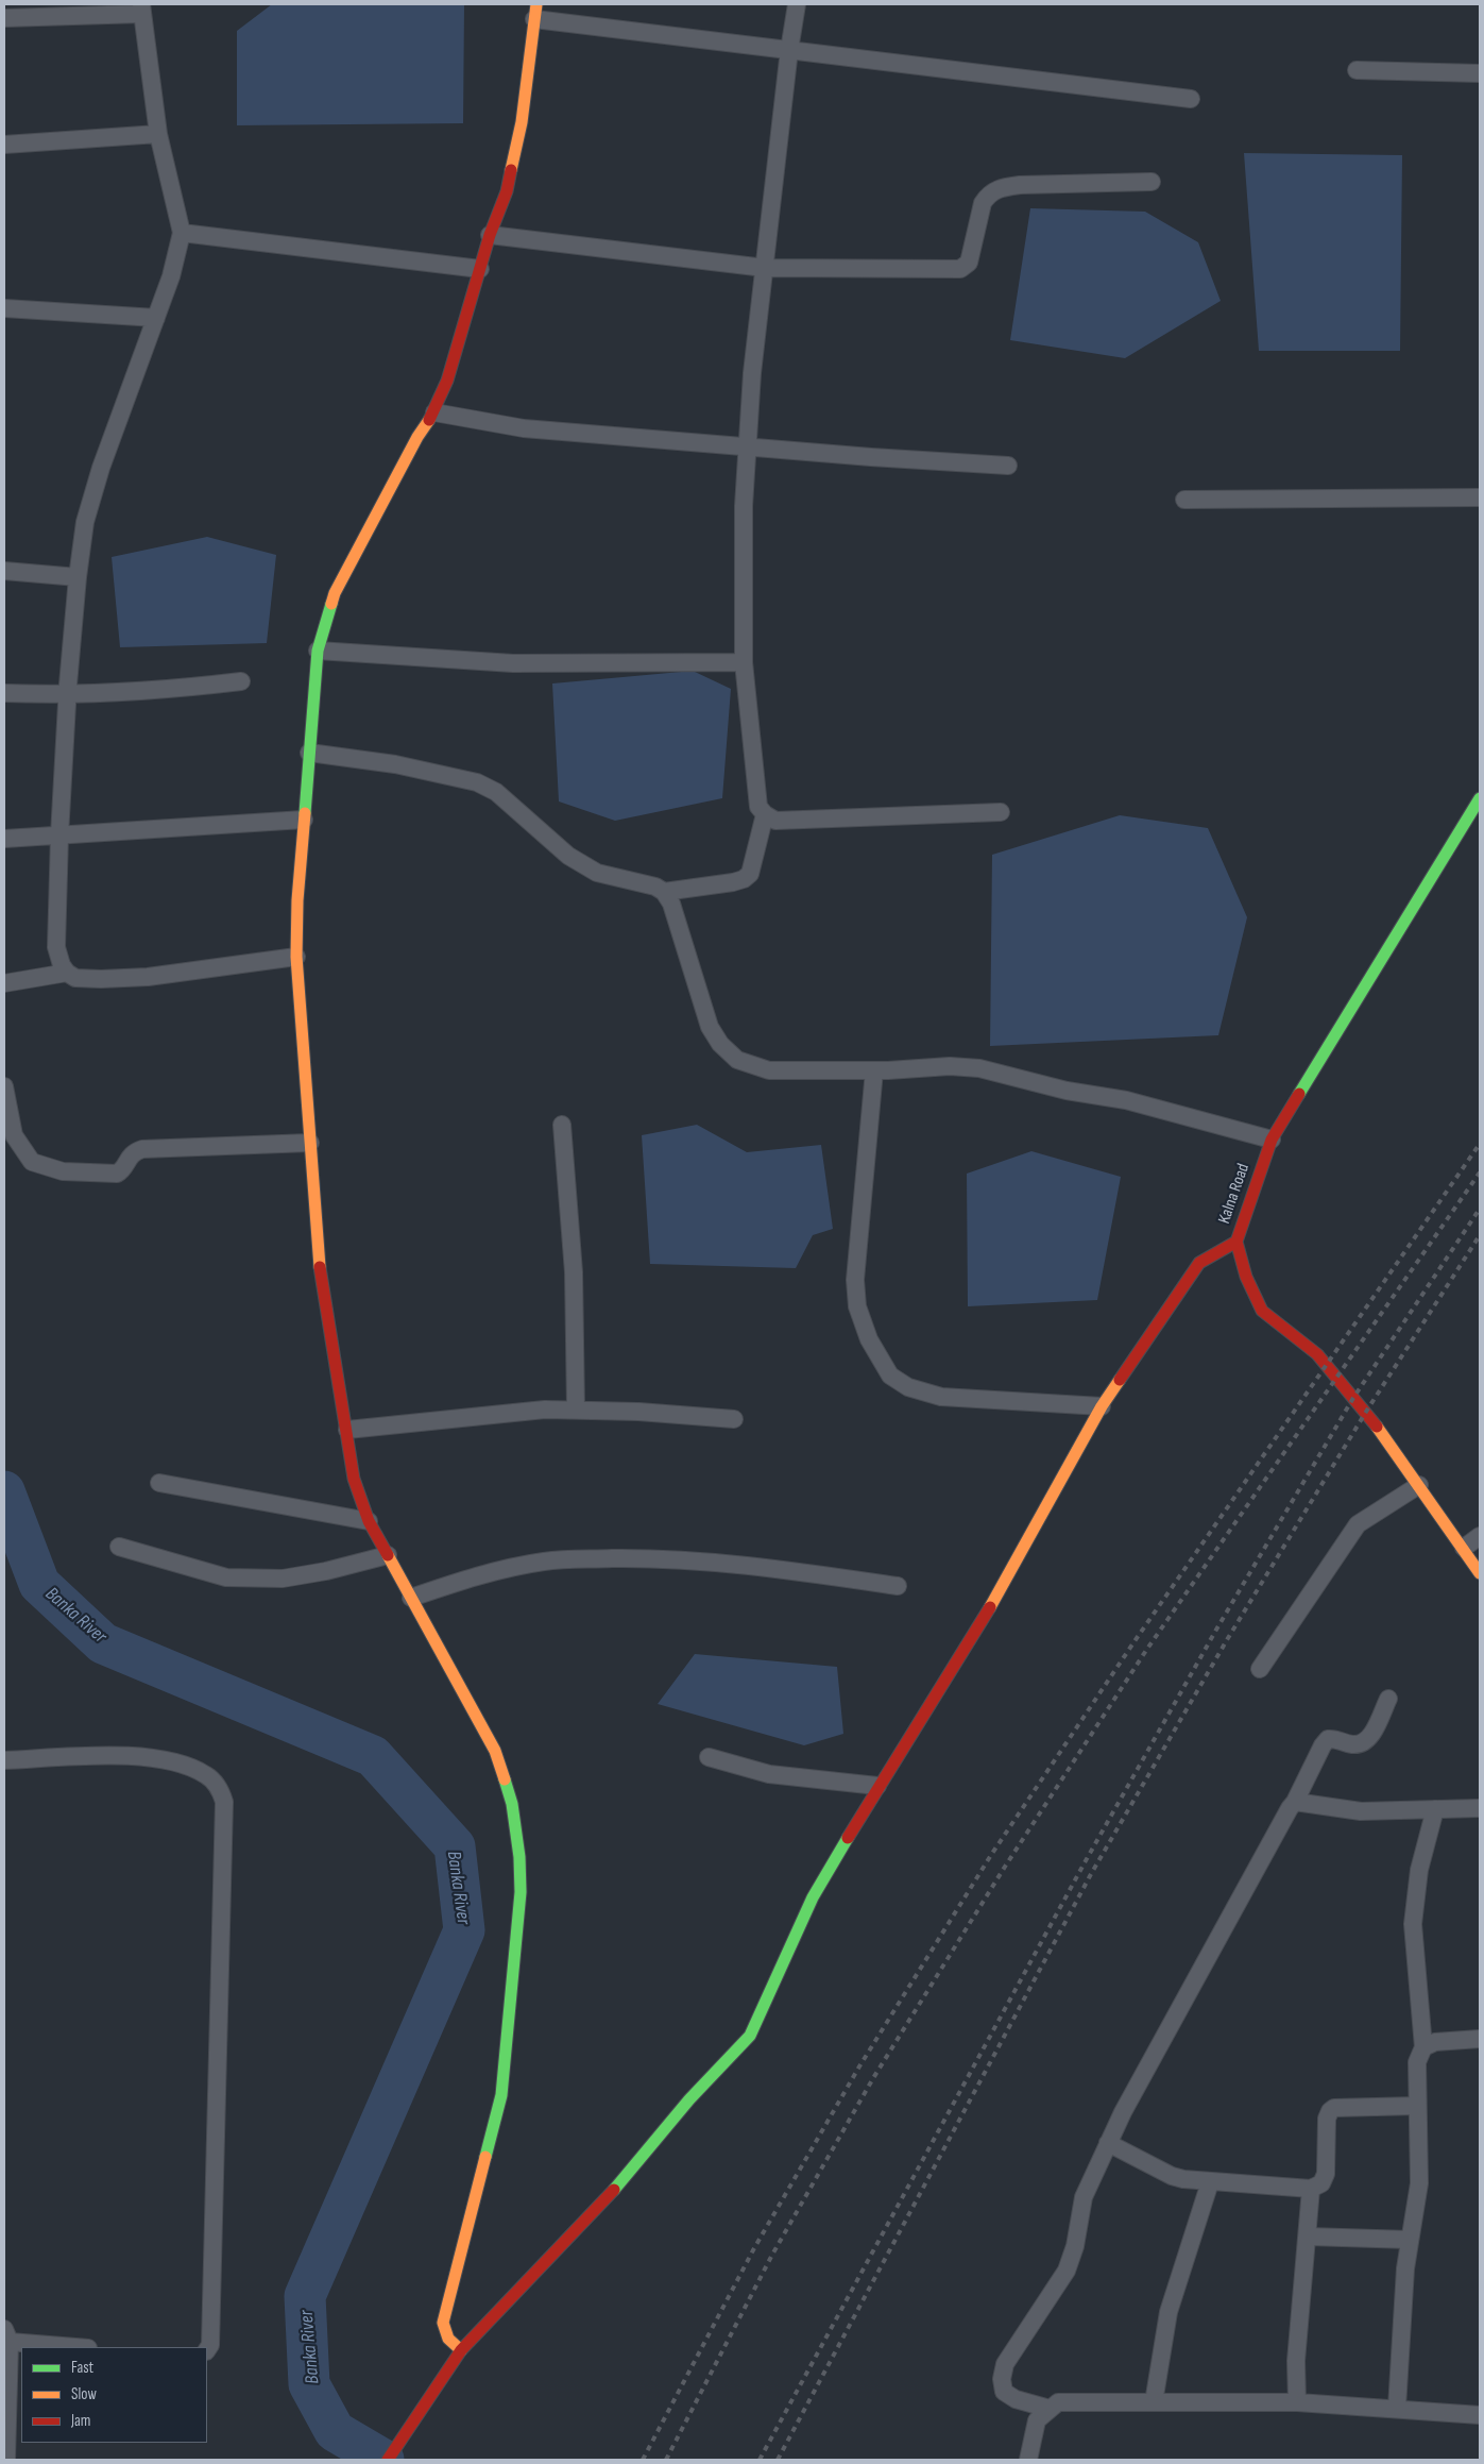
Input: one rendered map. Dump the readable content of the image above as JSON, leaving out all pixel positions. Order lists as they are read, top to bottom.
{
  "streets": {
    "street": ["Kalna Road"]
  },
  "water": ["Banka River"],
  "legend": ["Fast", "Slow", "Jam"]
}
